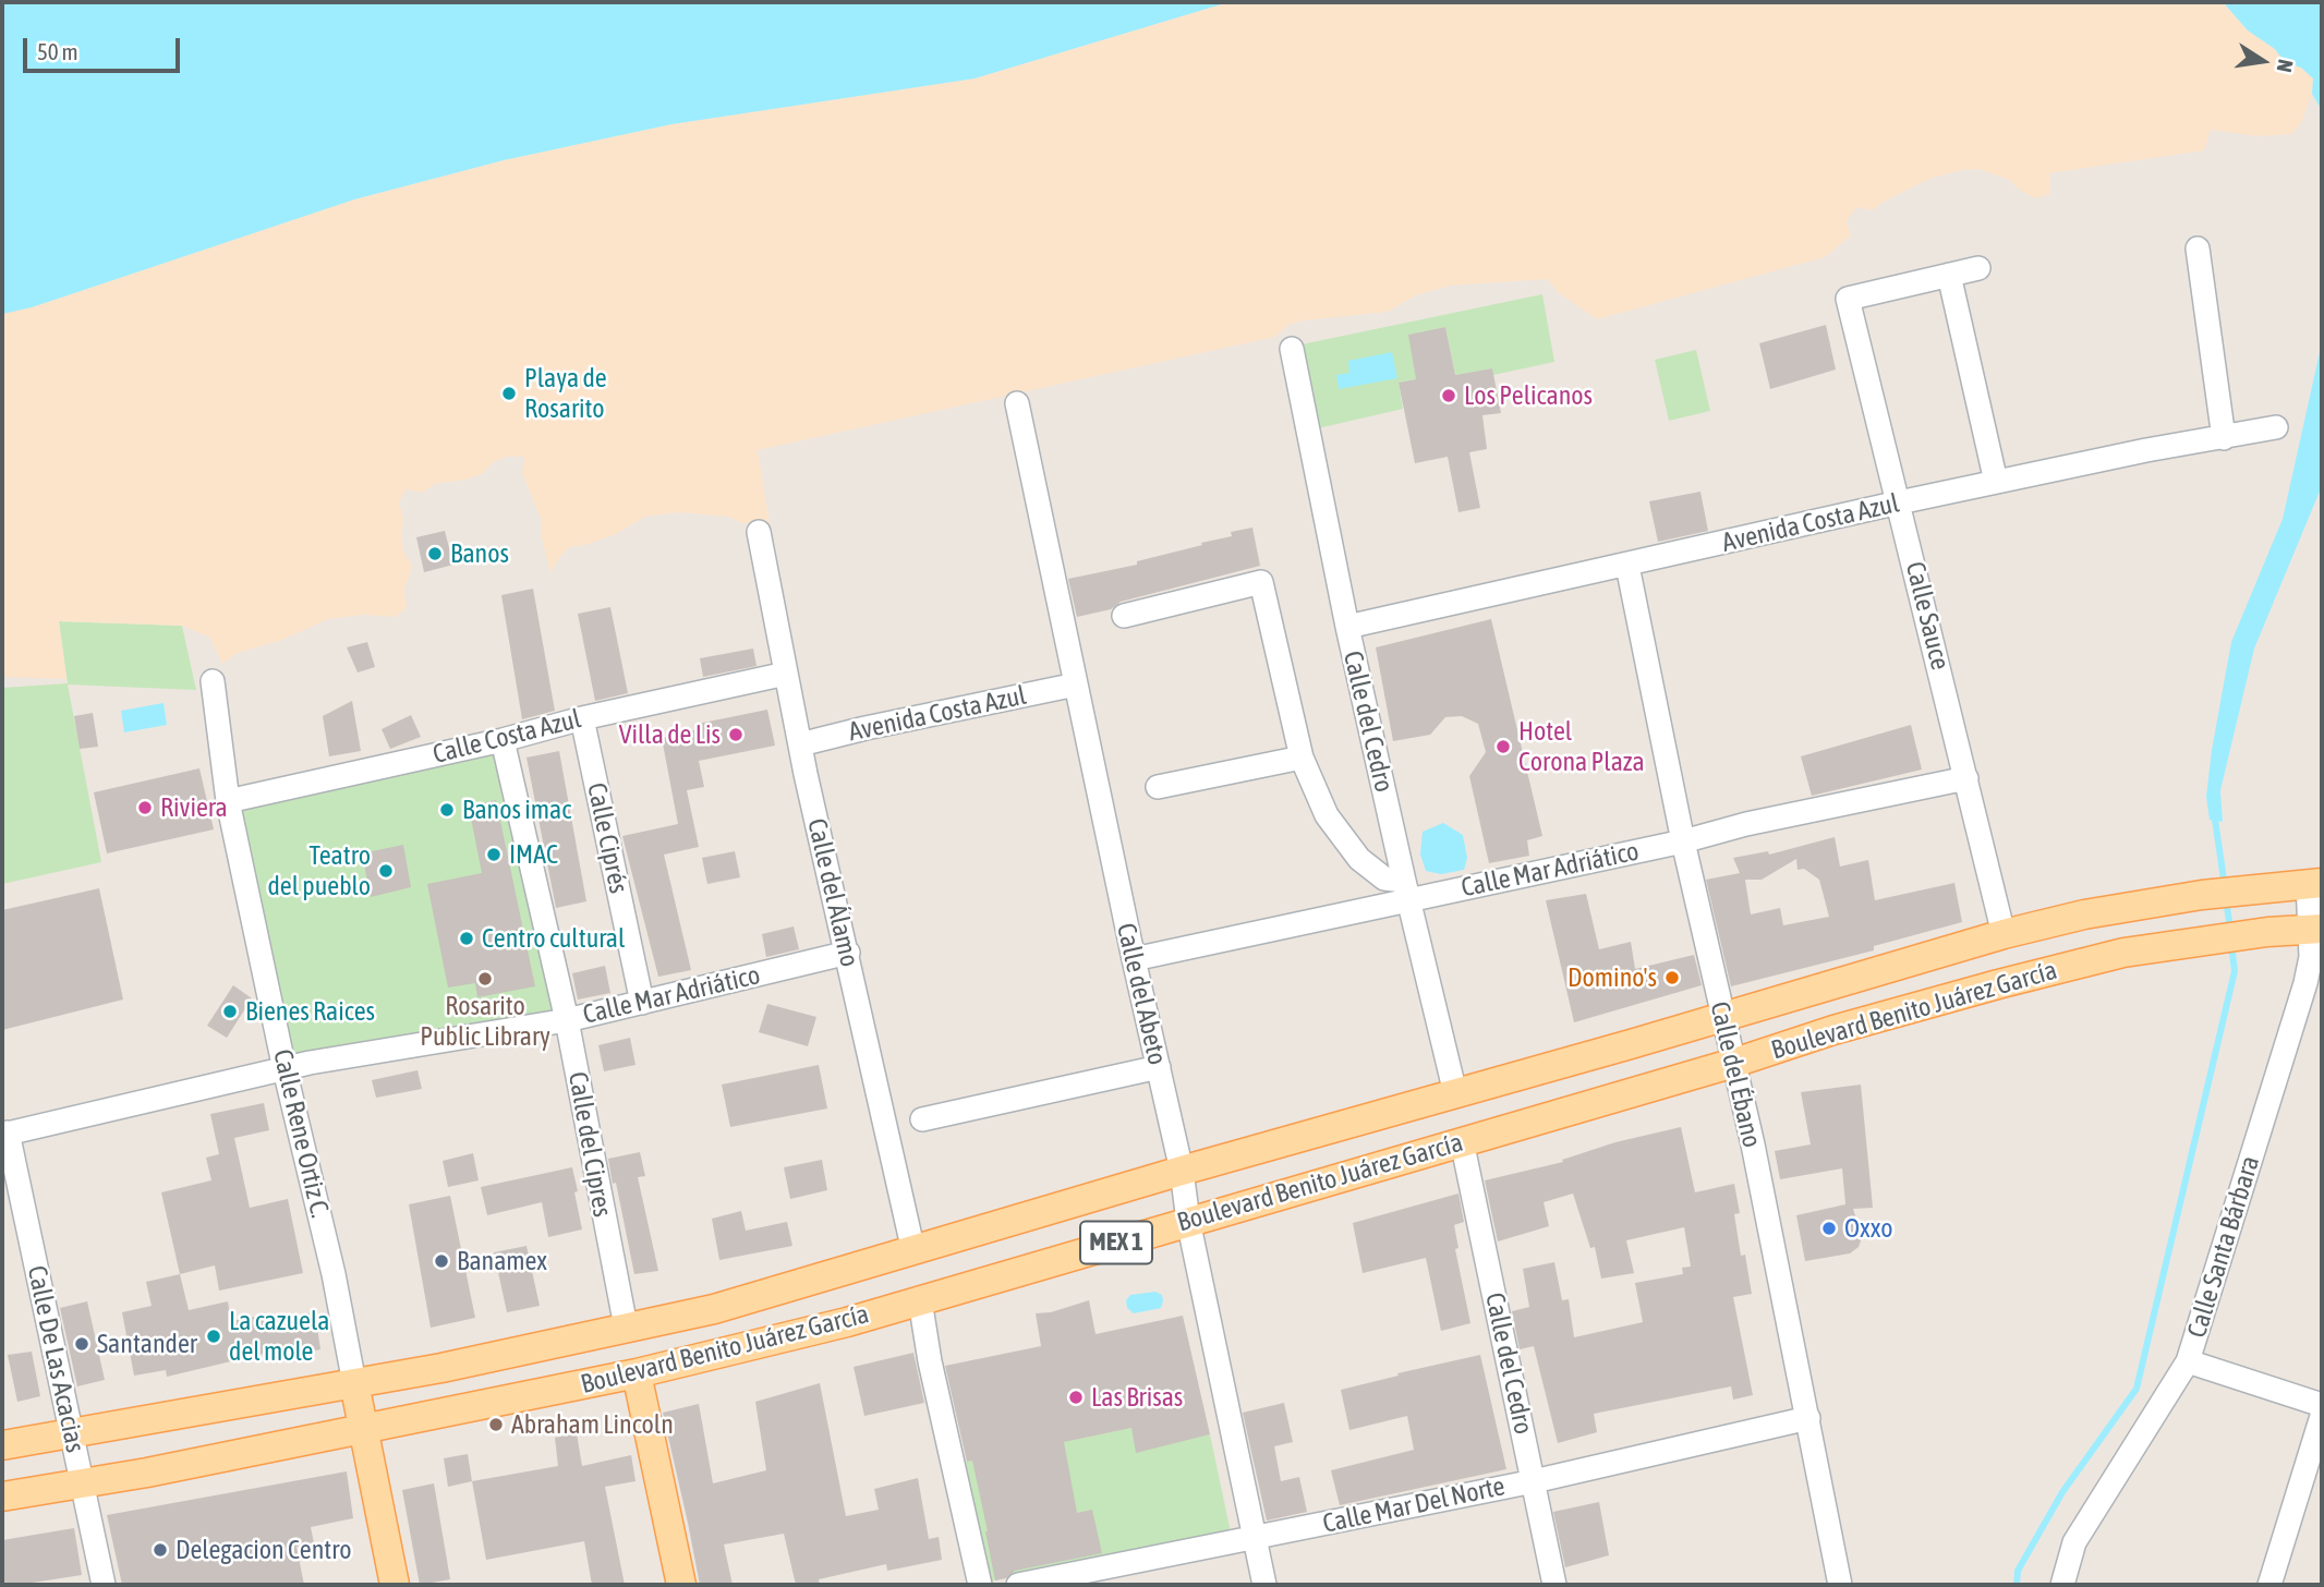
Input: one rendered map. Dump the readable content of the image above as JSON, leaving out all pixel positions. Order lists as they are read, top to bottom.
{
  "streets": {
    "main road": ["Boulevard Benito Juárez García", "Calle Rene Ortiz C.", "MEX 1"],
    "street": [
      "Avenida Costa Azul",
      "Calle Sauce",
      "Calle del Cedro",
      "Calle Costa Azul",
      "Calle Ciprés",
      "Calle Mar Adriático",
      "Calle del Álamo",
      "Calle del Abeto",
      "Calle del Ébano",
      "Calle del Cipres",
      "Calle Santa Bárbara",
      "Calle De Las Acacias",
      "Calle Mar Del Norte"
    ]
  },
  "crossings": [
    ["Avenida Costa Azul", "Calle Sauce"],
    ["Avenida Costa Azul", "Calle del Cedro"],
    ["Avenida Costa Azul", "Calle del Álamo"],
    ["Avenida Costa Azul", "Calle del Abeto"],
    ["Avenida Costa Azul", "Calle del Ébano"],
    ["Calle Sauce", "Calle Mar Adriático"],
    ["Calle Sauce", "Boulevard Benito Juárez García"],
    ["Calle del Cedro", "Calle Mar Adriático"],
    ["Calle del Cedro", "Boulevard Benito Juárez García"],
    ["Calle del Cedro", "Calle Mar Del Norte"],
    ["Calle Costa Azul", "Calle Ciprés"],
    ["Calle Costa Azul", "Calle del Álamo"],
    ["Calle Costa Azul", "Calle Rene Ortiz C."],
    ["Calle Costa Azul", "Calle del Cipres"],
    ["Calle Ciprés", "Calle Mar Adriático"],
    ["Calle Mar Adriático", "Calle del Álamo"],
    ["Calle Mar Adriático", "Calle del Abeto"],
    ["Calle Mar Adriático", "Calle del Ébano"],
    ["Calle Mar Adriático", "Calle Rene Ortiz C."],
    ["Calle Mar Adriático", "Calle del Cipres"],
    ["Calle Mar Adriático", "Calle De Las Acacias"],
    ["Calle del Álamo", "Boulevard Benito Juárez García"],
    ["Calle del Abeto", "Boulevard Benito Juárez García"],
    ["Calle del Abeto", "Calle Mar Del Norte"],
    ["Boulevard Benito Juárez García", "Calle del Ébano"],
    ["Boulevard Benito Juárez García", "Calle Rene Ortiz C."],
    ["Boulevard Benito Juárez García", "Calle del Cipres"],
    ["Boulevard Benito Juárez García", "Calle Santa Bárbara"],
    ["Boulevard Benito Juárez García", "Calle De Las Acacias"],
    ["Calle del Ébano", "Calle Mar Del Norte"]
  ],
  "places": [
    "Playa de Rosarito",
    "Los Pelicanos",
    "Banos",
    "Villa de Lis",
    "Hotel Corona Plaza",
    "Riviera",
    "Banos imac",
    "IMAC",
    "Teatro del pueblo",
    "Centro cultural",
    "Domino's",
    "Rosarito Public Library",
    "Bienes Raices",
    "Oxxo",
    "Banamex",
    "La cazuela del mole",
    "Santander",
    "Las Brisas",
    "Abraham Lincoln",
    "Delegacion Centro"
  ],
  "scale_bar": "50 m",
  "north": "right"
}
